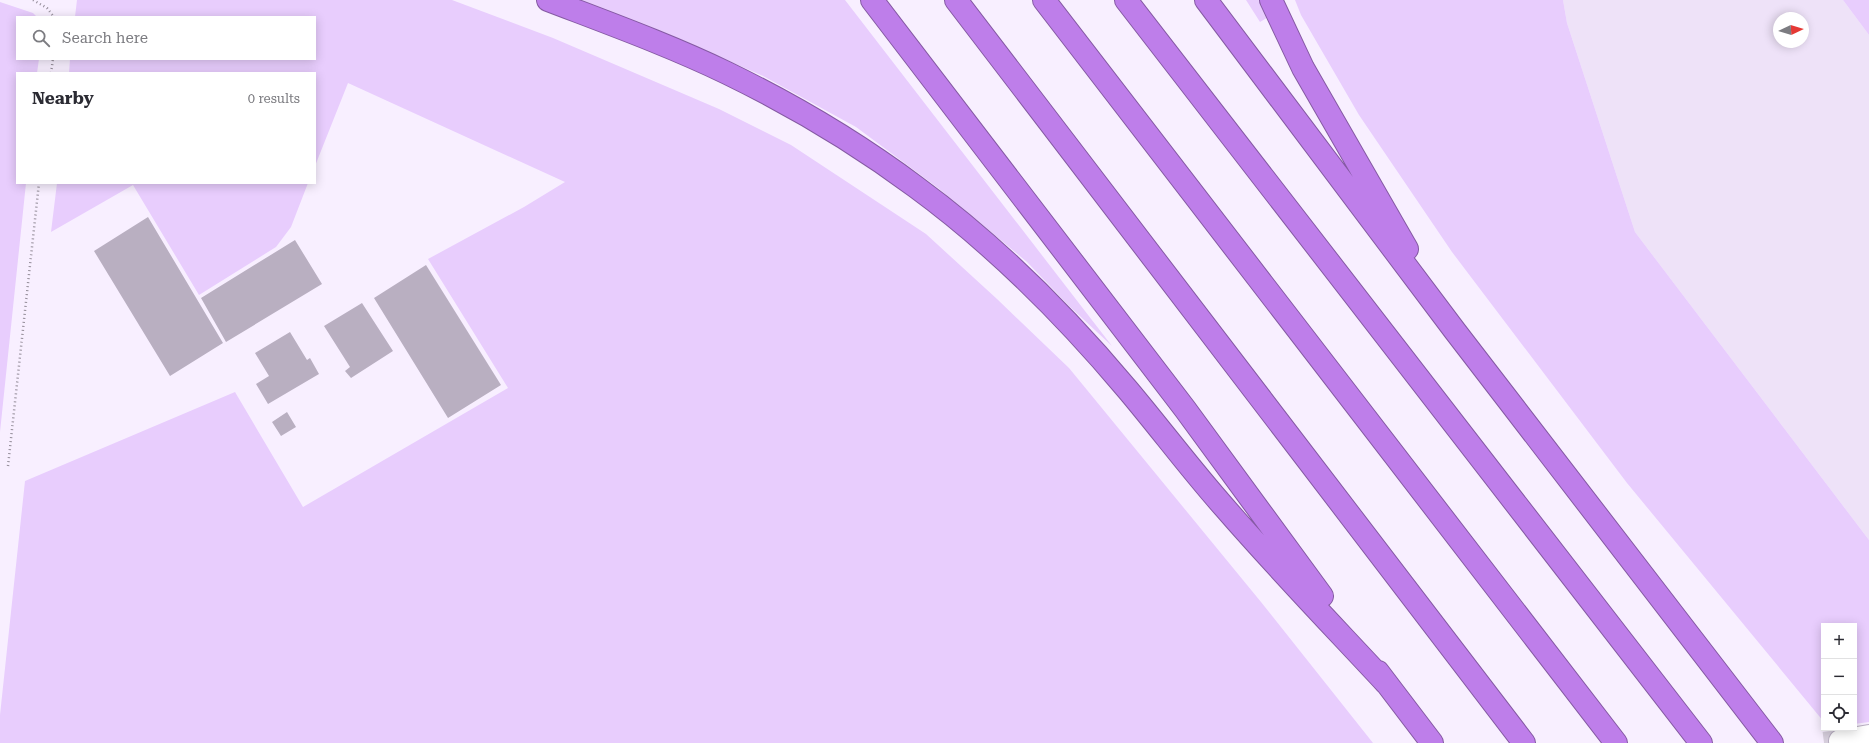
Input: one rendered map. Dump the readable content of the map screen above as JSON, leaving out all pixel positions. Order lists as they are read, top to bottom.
{
  "north": "right",
  "page": {
    "search": "Search here",
    "heading": ["Nearby", "0 results"],
    "map_buttons": ["+", "−"]
  }
}
